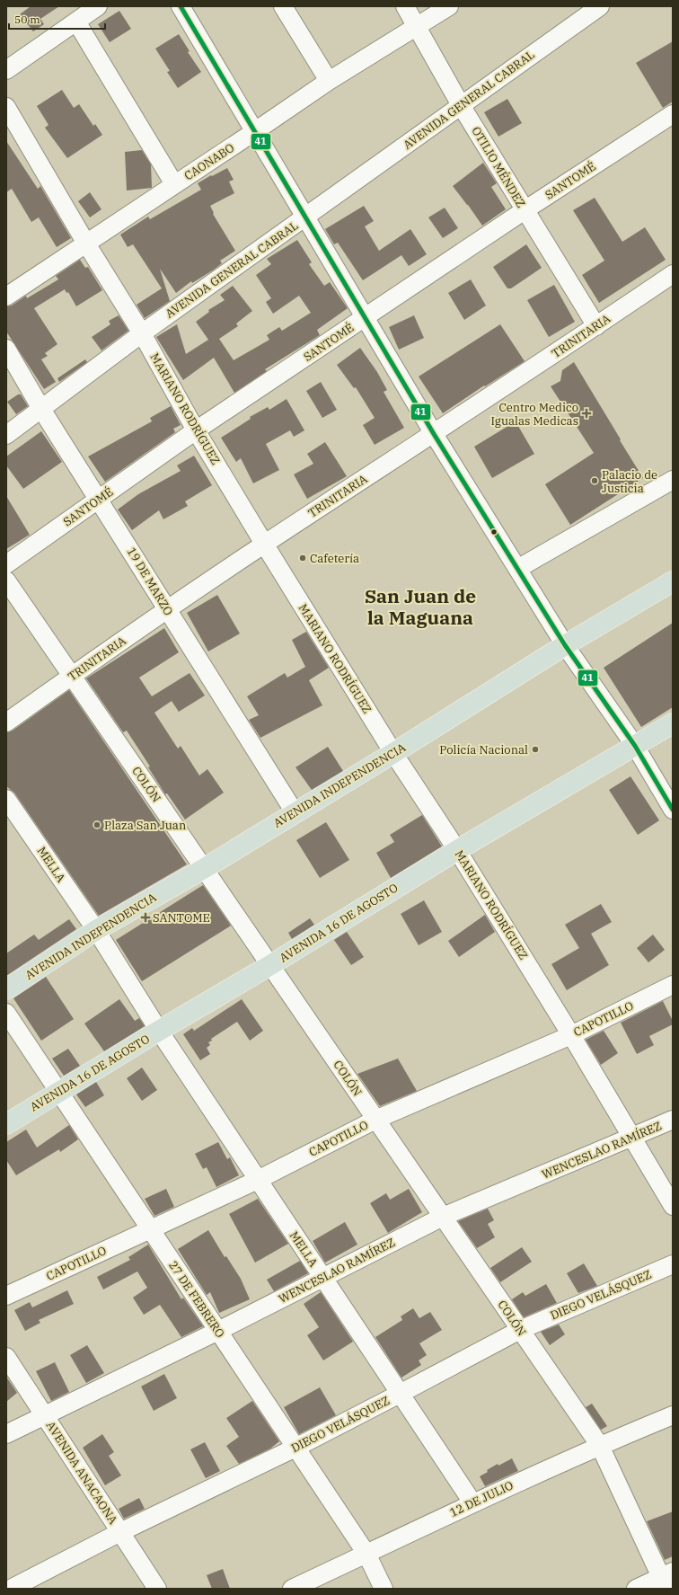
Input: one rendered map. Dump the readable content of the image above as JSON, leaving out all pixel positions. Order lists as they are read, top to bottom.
{
  "streets": {
    "main road": ["AVENIDA INDEPENDENCIA", "AVENIDA 16 DE AGOSTO"],
    "street": [
      "AVENIDA GENERAL CABRAL",
      "CAONABO",
      "OTILIO MÉNDEZ",
      "SANTOMÉ",
      "TRINITARIA",
      "MARIANO RODRÍGUEZ",
      "19 DE MARZO",
      "COLÓN",
      "MELLA",
      "CAPOTILLO",
      "WENCESLAO RAMÍREZ",
      "DIEGO VELÁSQUEZ",
      "27 DE FEBRERO",
      "AVENIDA ANACAONA",
      "12 DE JULIO"
    ]
  },
  "crossings": [
    ["AVENIDA GENERAL CABRAL", "OTILIO MÉNDEZ"],
    ["AVENIDA GENERAL CABRAL", "MARIANO RODRÍGUEZ"],
    ["AVENIDA GENERAL CABRAL", "19 DE MARZO"],
    ["CAONABO", "OTILIO MÉNDEZ"],
    ["CAONABO", "MARIANO RODRÍGUEZ"],
    ["OTILIO MÉNDEZ", "SANTOMÉ"],
    ["OTILIO MÉNDEZ", "TRINITARIA"],
    ["SANTOMÉ", "MARIANO RODRÍGUEZ"],
    ["SANTOMÉ", "19 DE MARZO"],
    ["TRINITARIA", "MARIANO RODRÍGUEZ"],
    ["TRINITARIA", "19 DE MARZO"],
    ["TRINITARIA", "COLÓN"],
    ["MARIANO RODRÍGUEZ", "AVENIDA INDEPENDENCIA"],
    ["MARIANO RODRÍGUEZ", "AVENIDA 16 DE AGOSTO"],
    ["MARIANO RODRÍGUEZ", "CAPOTILLO"],
    ["MARIANO RODRÍGUEZ", "WENCESLAO RAMÍREZ"],
    ["19 DE MARZO", "AVENIDA INDEPENDENCIA"],
    ["COLÓN", "AVENIDA INDEPENDENCIA"],
    ["COLÓN", "AVENIDA 16 DE AGOSTO"],
    ["COLÓN", "CAPOTILLO"],
    ["COLÓN", "WENCESLAO RAMÍREZ"],
    ["COLÓN", "DIEGO VELÁSQUEZ"],
    ["COLÓN", "12 DE JULIO"],
    ["AVENIDA INDEPENDENCIA", "MELLA"],
    ["MELLA", "AVENIDA 16 DE AGOSTO"],
    ["MELLA", "CAPOTILLO"],
    ["MELLA", "WENCESLAO RAMÍREZ"],
    ["MELLA", "DIEGO VELÁSQUEZ"],
    ["MELLA", "12 DE JULIO"],
    ["AVENIDA 16 DE AGOSTO", "27 DE FEBRERO"],
    ["CAPOTILLO", "27 DE FEBRERO"],
    ["WENCESLAO RAMÍREZ", "27 DE FEBRERO"],
    ["WENCESLAO RAMÍREZ", "AVENIDA ANACAONA"],
    ["DIEGO VELÁSQUEZ", "27 DE FEBRERO"],
    ["DIEGO VELÁSQUEZ", "AVENIDA ANACAONA"],
    ["27 DE FEBRERO", "12 DE JULIO"]
  ],
  "districts": ["San Juan de la Maguana"],
  "places": {
    "health": ["Centro Medico Igualas Medicas", "SANTOME"],
    "other": [
      "Palacio de Justicia",
      "Cafetería",
      "Policía Nacional",
      "Plaza San Juan"
    ]
  },
  "lines": ["transit line 41"],
  "scale_bar": "50 m"
}
